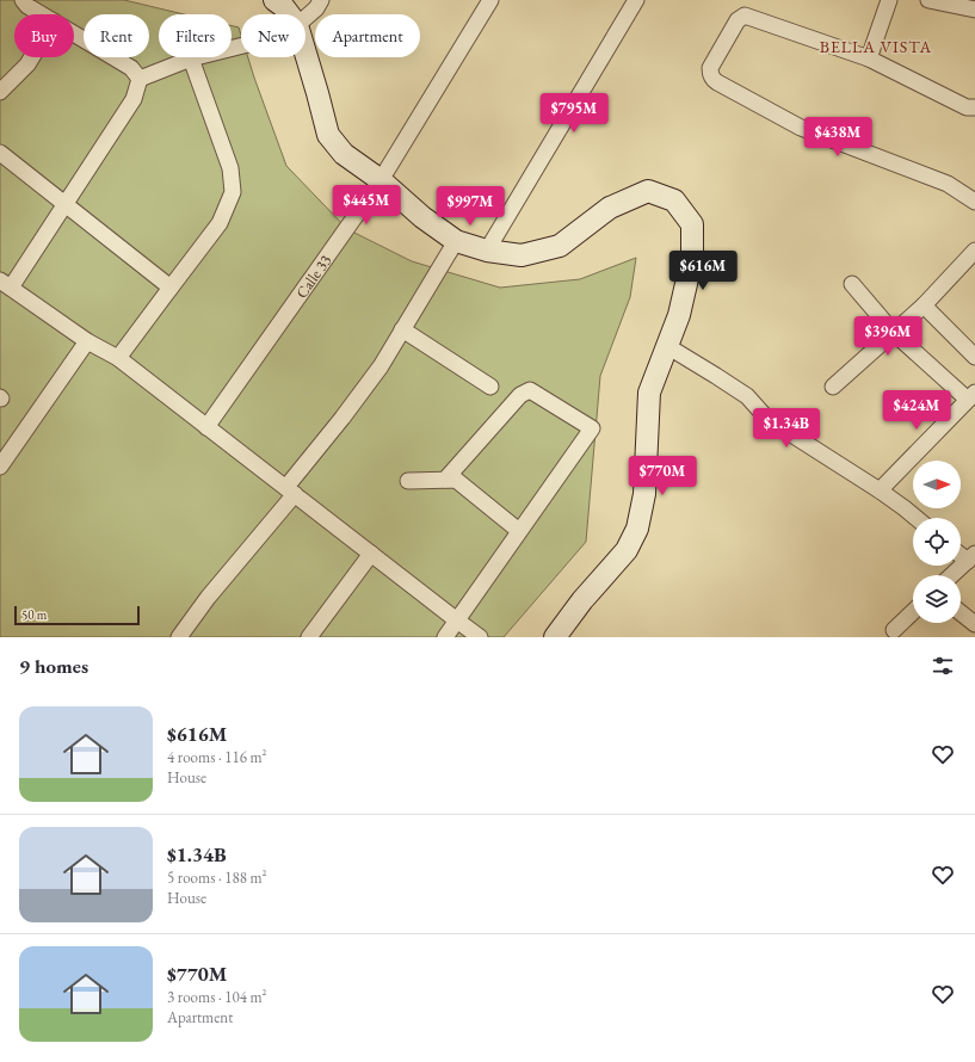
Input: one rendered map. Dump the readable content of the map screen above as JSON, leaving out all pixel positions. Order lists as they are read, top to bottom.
{
  "streets": {
    "street": ["Calle 33"]
  },
  "districts": ["BELLA VISTA"],
  "scale_bar": "50 m",
  "north": "right",
  "page": {
    "chip": [
      "Buy",
      "Rent",
      "Filters",
      "New",
      "Apartment"
    ],
    "price": [
      "$795M",
      "$438M",
      "$445M",
      "$997M",
      "$616M",
      "$396M",
      "$424M",
      "$1.34B",
      "$770M"
    ],
    "scale": "50 m",
    "heading": "9 homes",
    "list": [
      {
        "name": "$616M",
        "note": "4 rooms · 116 m² · House"
      },
      {
        "name": "$1.34B",
        "note": "5 rooms · 188 m² · House"
      },
      {
        "name": "$770M",
        "note": "3 rooms · 104 m² · Apartment"
      }
    ]
  }
}
